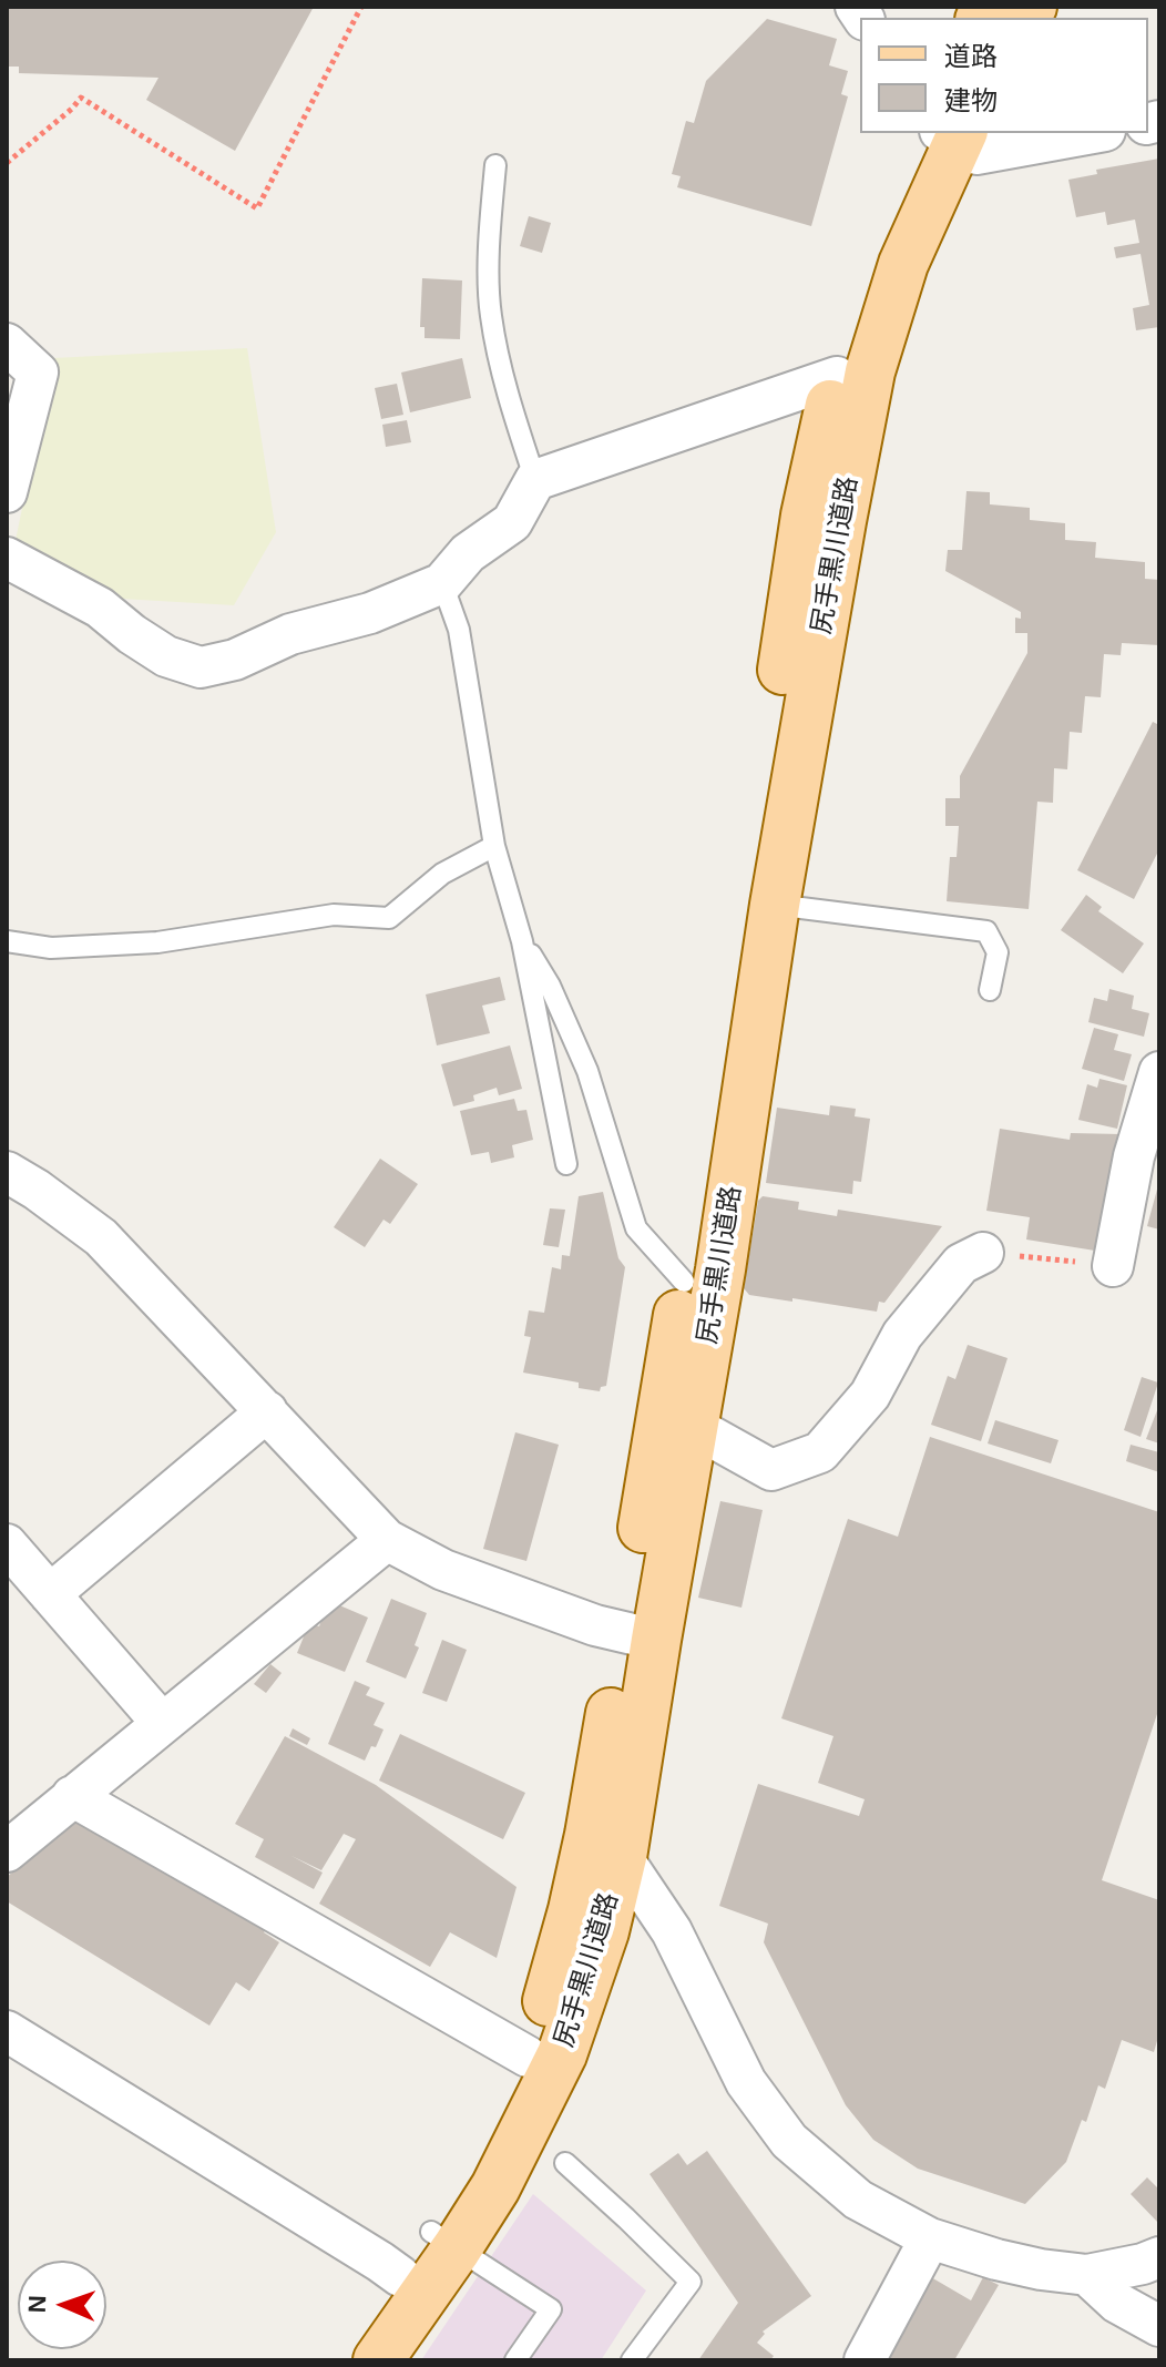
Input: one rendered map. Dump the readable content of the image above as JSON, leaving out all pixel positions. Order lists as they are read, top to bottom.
{
  "streets": {
    "main road": ["尻手黒川道路"]
  },
  "legend": ["道路", "建物"],
  "north": "left"
}
